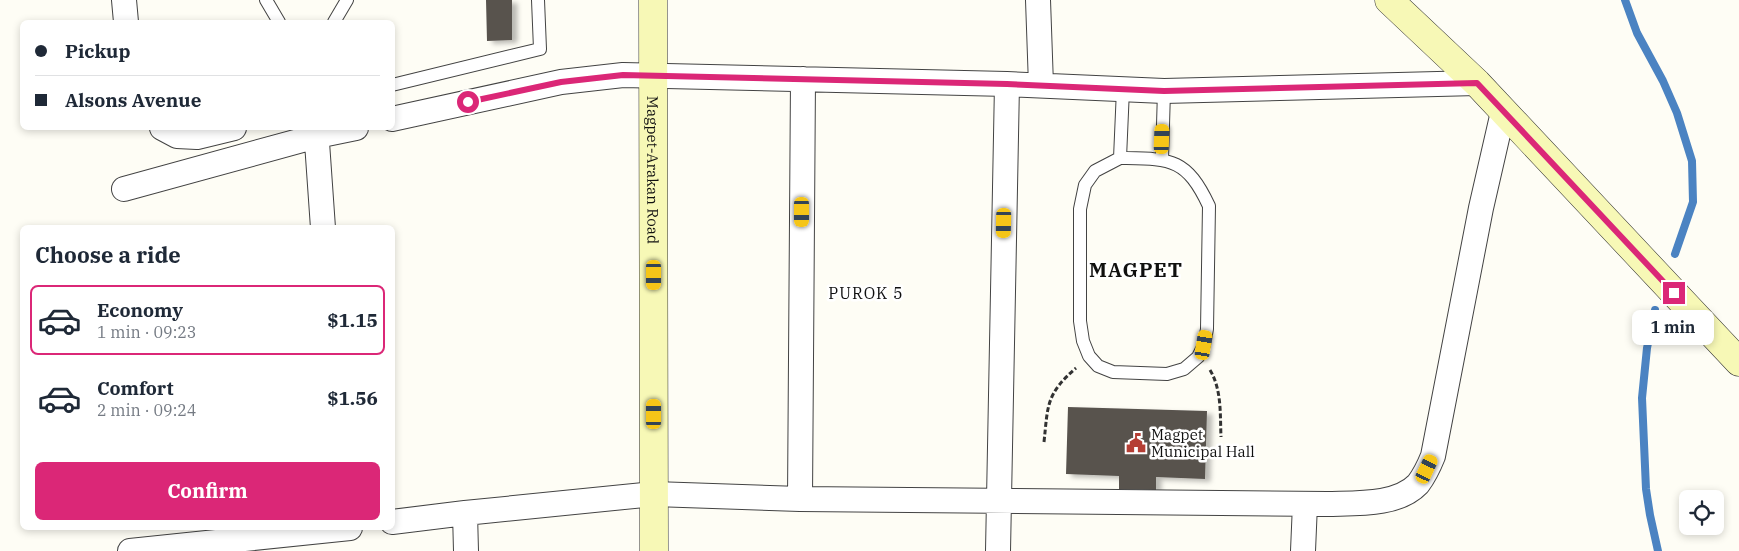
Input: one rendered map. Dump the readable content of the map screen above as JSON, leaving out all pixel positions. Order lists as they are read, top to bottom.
{
  "streets": {
    "main road": ["Magpet-Arakan Road"]
  },
  "districts": ["MAGPET", "PUROK 5"],
  "places": {
    "public building": ["Magpet Municipal Hall"]
  },
  "page": {
    "banner": ["Pickup", "Alsons Avenue"],
    "heading": "Choose a ride",
    "list": [
      {
        "name": "Economy",
        "note": "1 min · 09:23",
        "value": "$1.15"
      },
      {
        "name": "Comfort",
        "note": "2 min · 09:24",
        "value": "$1.56"
      }
    ],
    "bubble": "1 min",
    "buttons": "Confirm"
  }
}
